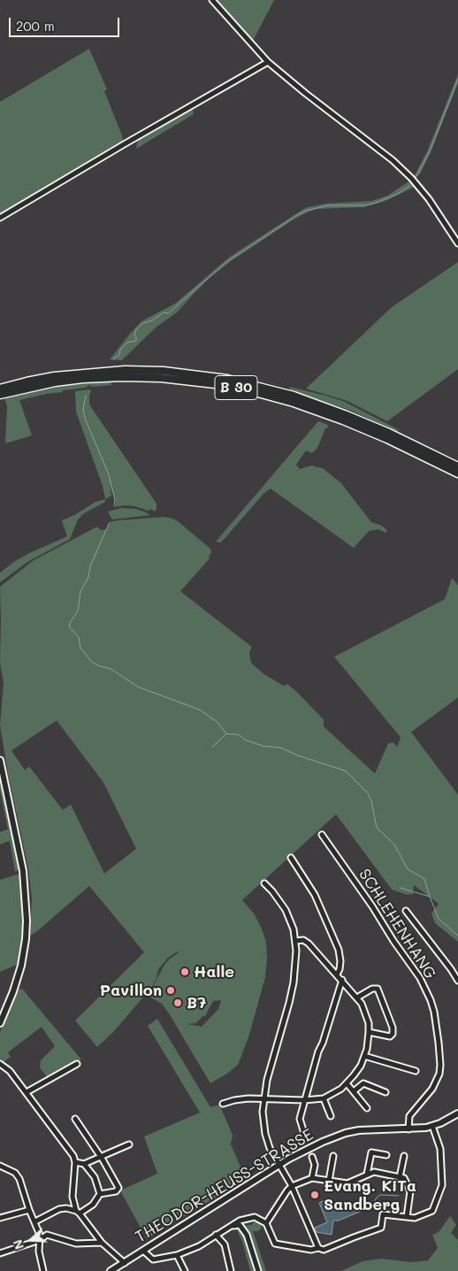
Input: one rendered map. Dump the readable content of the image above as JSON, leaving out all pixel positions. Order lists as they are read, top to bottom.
{
  "streets": {
    "highway": ["B 30"],
    "street": ["SCHLEHENHANG", "THEODOR-HEUSS-STRASSE"]
  },
  "crossings": [
    ["SCHLEHENHANG", "THEODOR-HEUSS-STRASSE"]
  ],
  "places": [
    "Halle",
    "Pavillon",
    "B7",
    "Evang. KiTa Sandberg"
  ],
  "scale_bar": "200 m",
  "north": "left"
}
